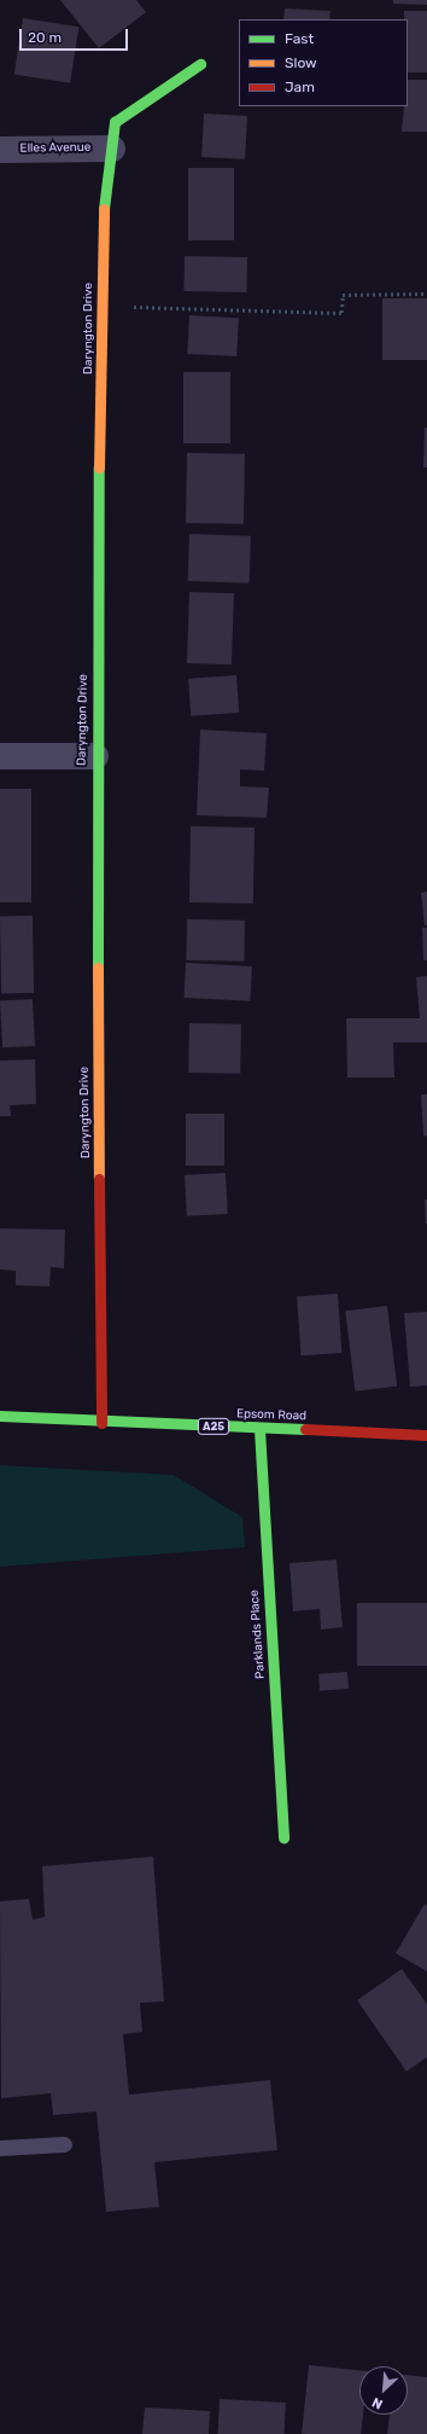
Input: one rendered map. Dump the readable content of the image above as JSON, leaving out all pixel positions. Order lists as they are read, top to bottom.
{
  "streets": {
    "street": [
      "Elles Avenue",
      "Daryngton Drive",
      "Epsom Road",
      "A25",
      "Parklands Place"
    ]
  },
  "crossings": [
    ["Elles Avenue", "Daryngton Drive"],
    ["Daryngton Drive", "Epsom Road"],
    ["Epsom Road", "Parklands Place"]
  ],
  "legend": ["Fast", "Slow", "Jam"],
  "scale_bar": "20 m",
  "north": "bottom left"
}
